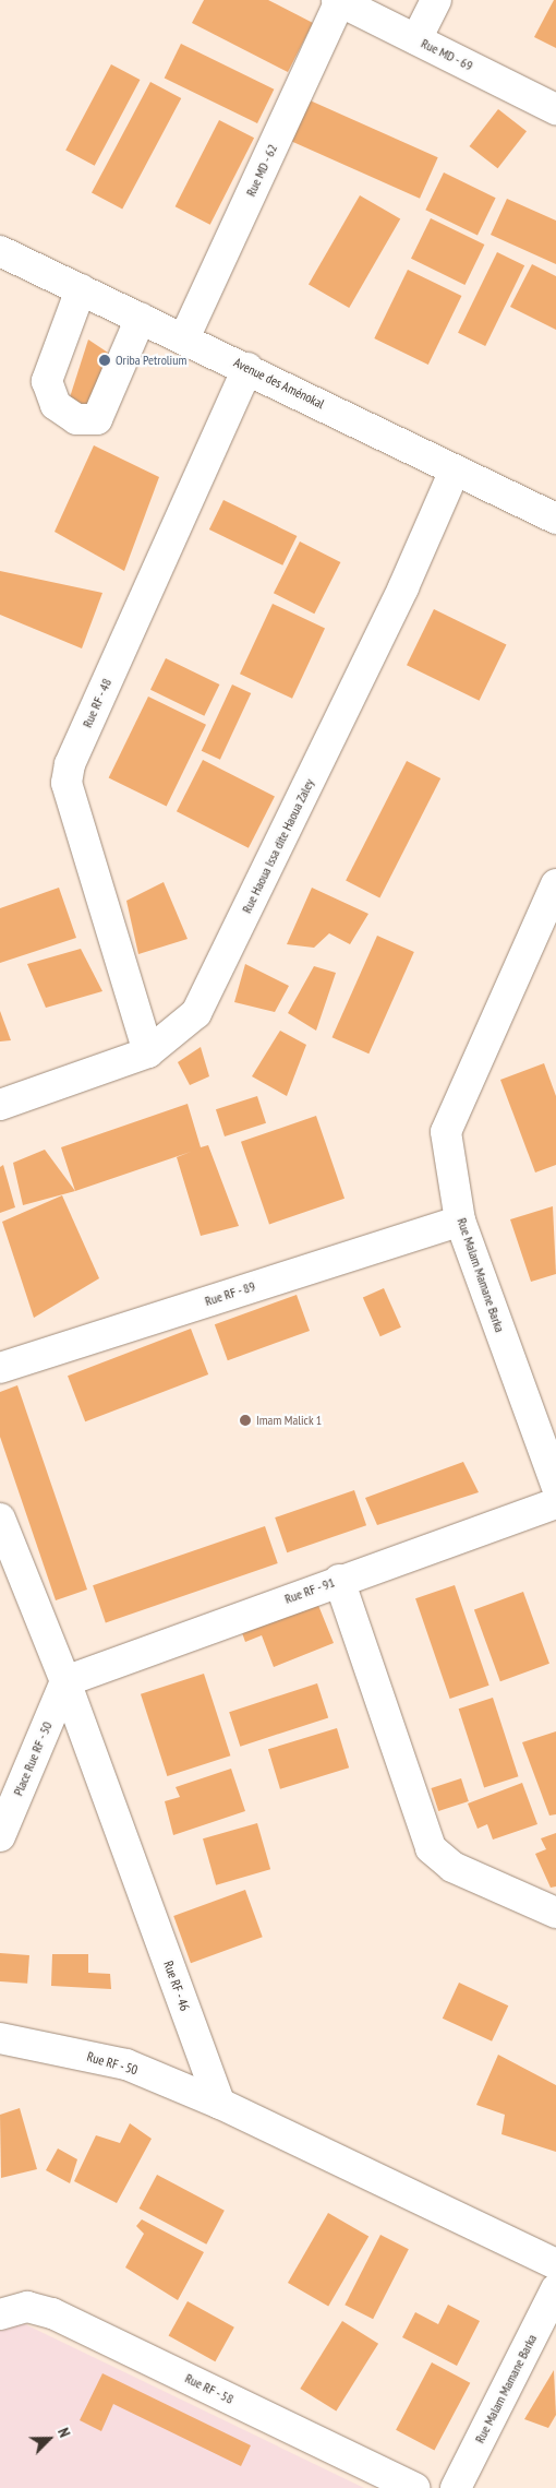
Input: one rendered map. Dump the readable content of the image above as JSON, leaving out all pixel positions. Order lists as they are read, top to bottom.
{
  "streets": {
    "street": [
      "Rue MD - 69",
      "Rue MD - 62",
      "Avenue des Aménokal",
      "Rue RF - 48",
      "Rue Haoua Issa dite Haoua Zaley",
      "Rue Malam Mamane Barka",
      "Rue RF - 89",
      "Rue RF - 91",
      "Place Rue RF - 50",
      "Rue RF - 46",
      "Rue RF - 50",
      "Rue RF - 58"
    ]
  },
  "crossings": [
    ["Rue MD - 69", "Rue MD - 62"],
    ["Rue MD - 62", "Avenue des Aménokal"],
    ["Avenue des Aménokal", "Rue RF - 48"],
    ["Rue RF - 48", "Rue Haoua Issa dite Haoua Zaley"],
    ["Rue Malam Mamane Barka", "Rue RF - 89"],
    ["Rue RF - 91", "Place Rue RF - 50"],
    ["Rue RF - 91", "Rue RF - 46"],
    ["Place Rue RF - 50", "Rue RF - 46"],
    ["Rue RF - 46", "Rue RF - 50"]
  ],
  "places": ["Oriba Petrolium", "Imam Malick 1"],
  "north": "top right"
}
